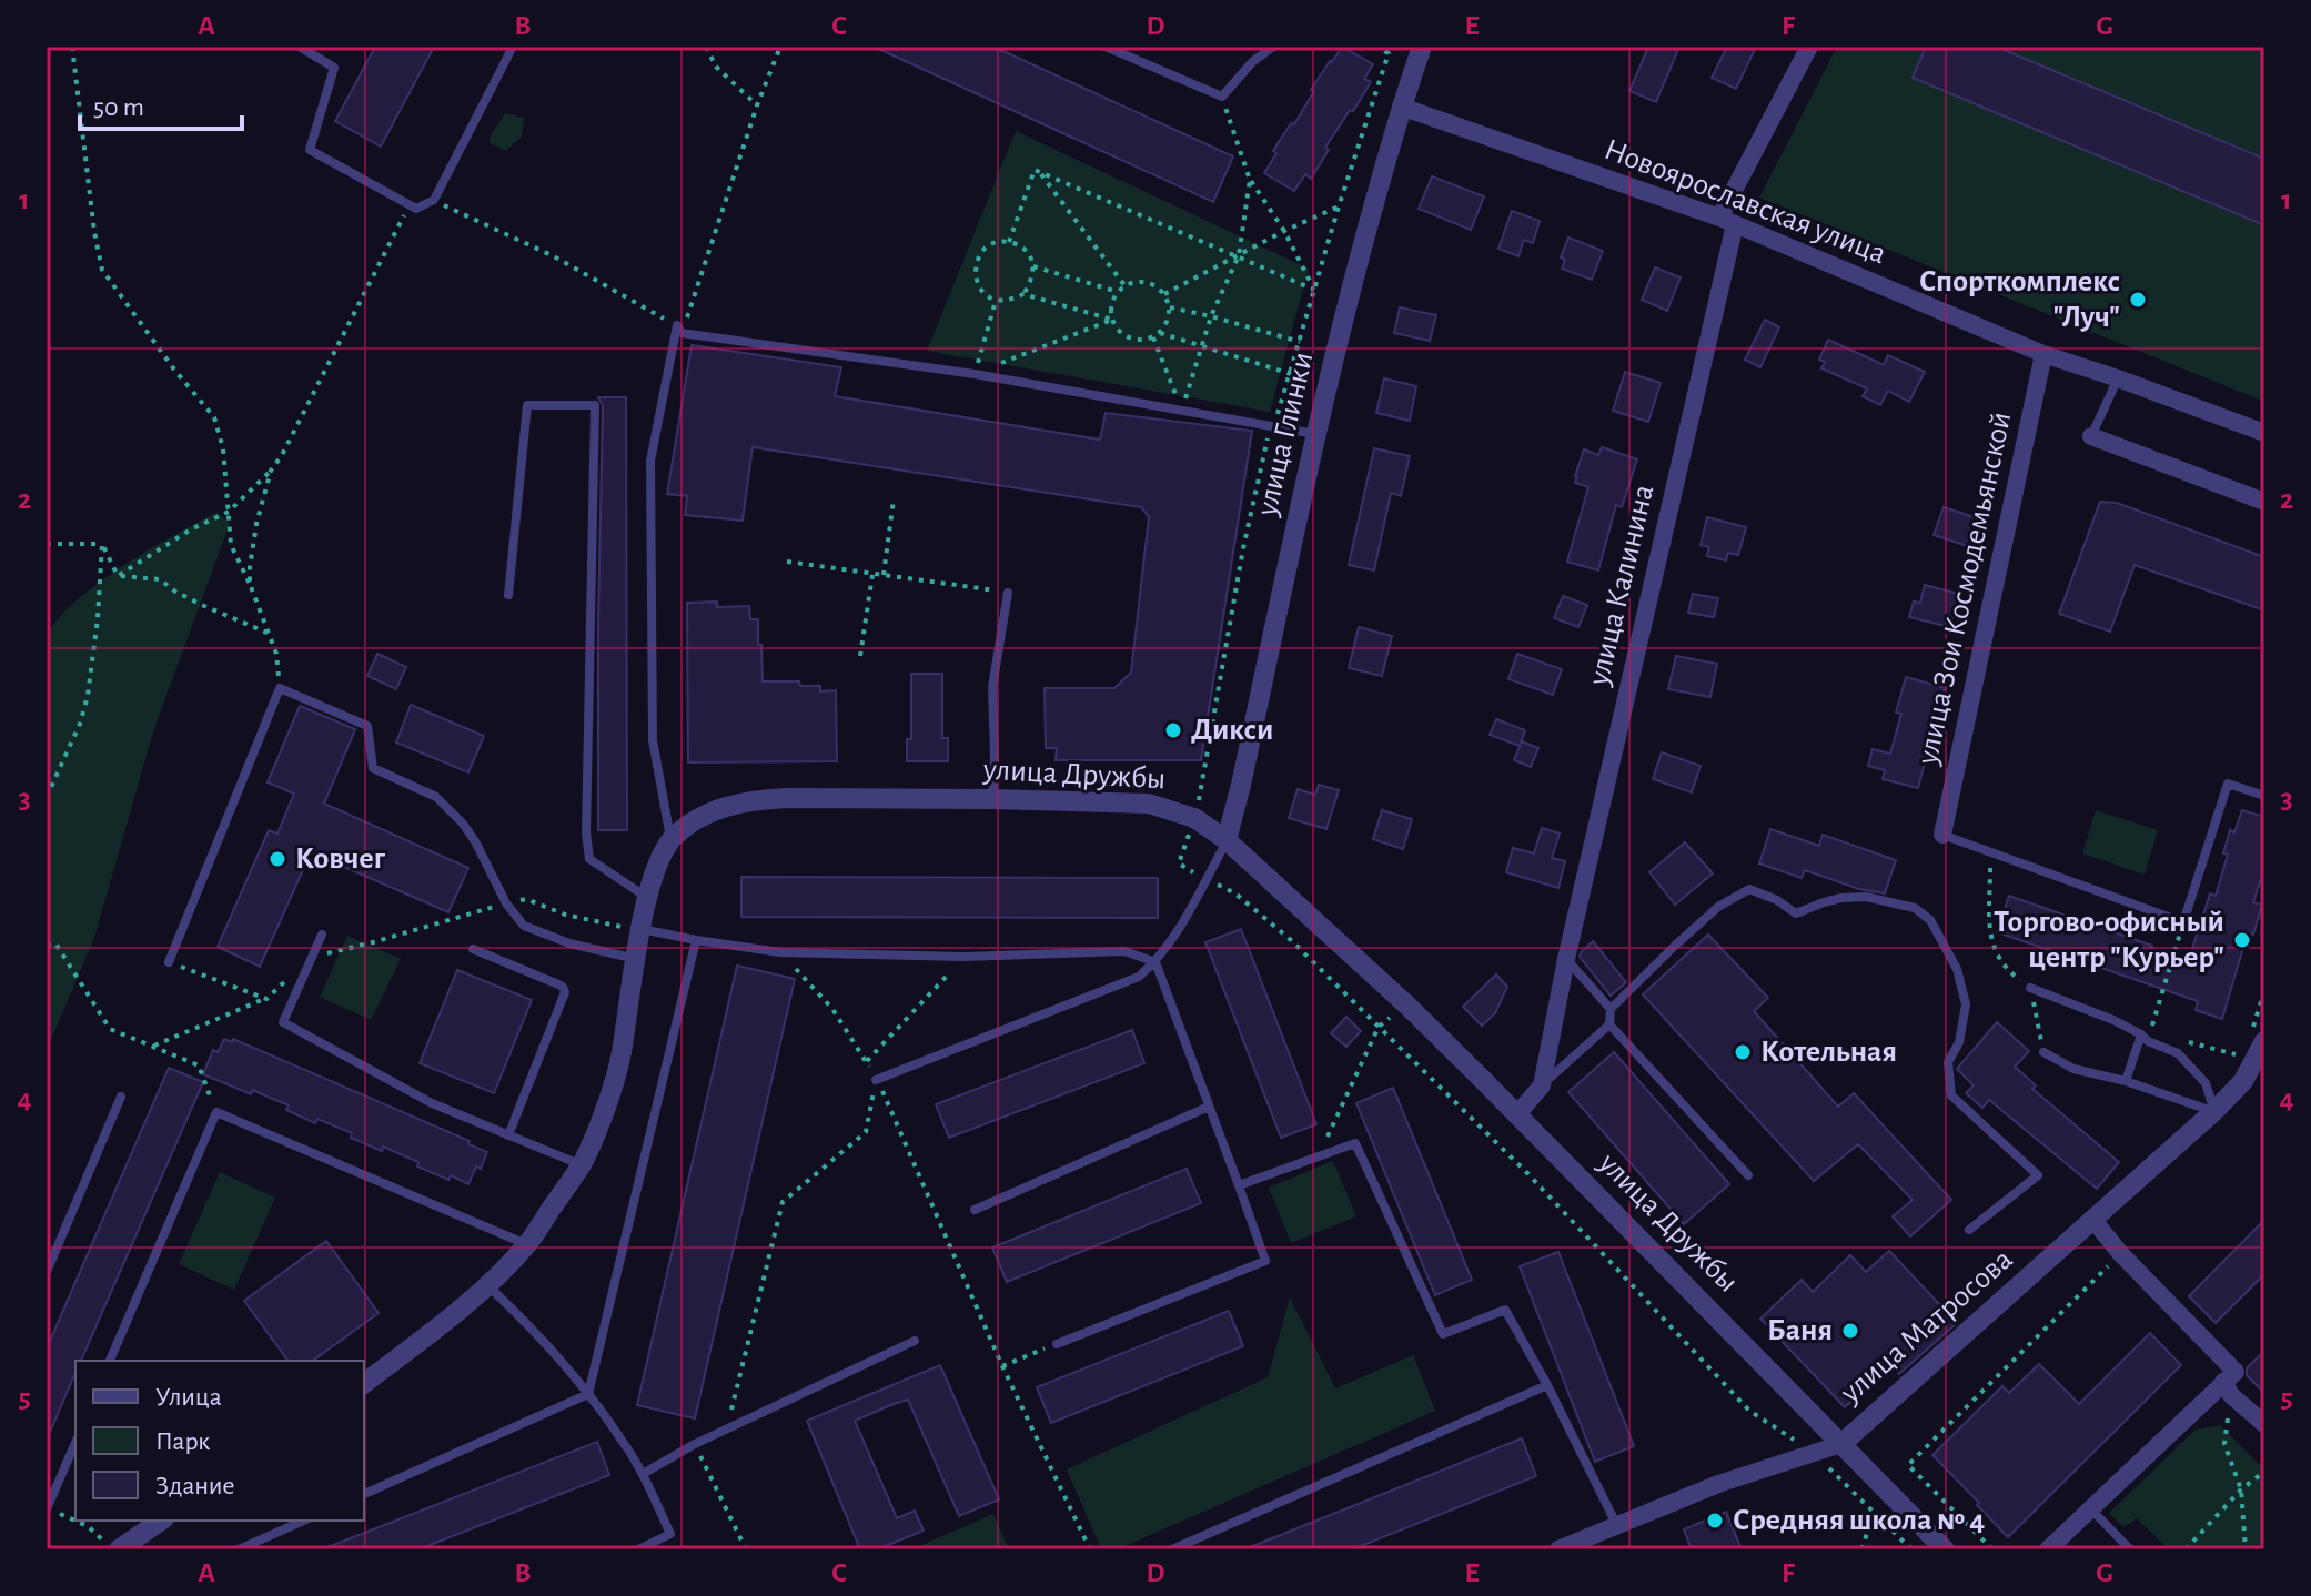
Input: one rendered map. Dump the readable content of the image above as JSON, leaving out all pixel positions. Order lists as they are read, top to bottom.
{
  "streets": {
    "street": [
      "Новоярославская улица",
      "улица Глинки",
      "улица Калинина",
      "улица Зои Космодемьянской",
      "улица Дружбы",
      "улица Матросова"
    ]
  },
  "crossings": [
    ["Новоярославская улица", "улица Глинки"],
    ["Новоярославская улица", "улица Калинина"],
    ["Новоярославская улица", "улица Зои Космодемьянской"],
    ["улица Глинки", "улица Дружбы"],
    ["улица Дружбы", "улица Матросова"]
  ],
  "places": [
    "Спорткомплекс \"Луч\"",
    "Дикси",
    "Ковчег",
    "Торгово-офисный центр \"Курьер\"",
    "Котельная",
    "Баня",
    "Средняя школа № 4"
  ],
  "legend": ["Улица", "Парк", "Здание"],
  "scale_bar": "50 m",
  "grid": {
    "columns": [
      "A",
      "B",
      "C",
      "D",
      "E",
      "F",
      "G"
    ],
    "rows": [
      "1",
      "2",
      "3",
      "4",
      "5"
    ]
  }
}
